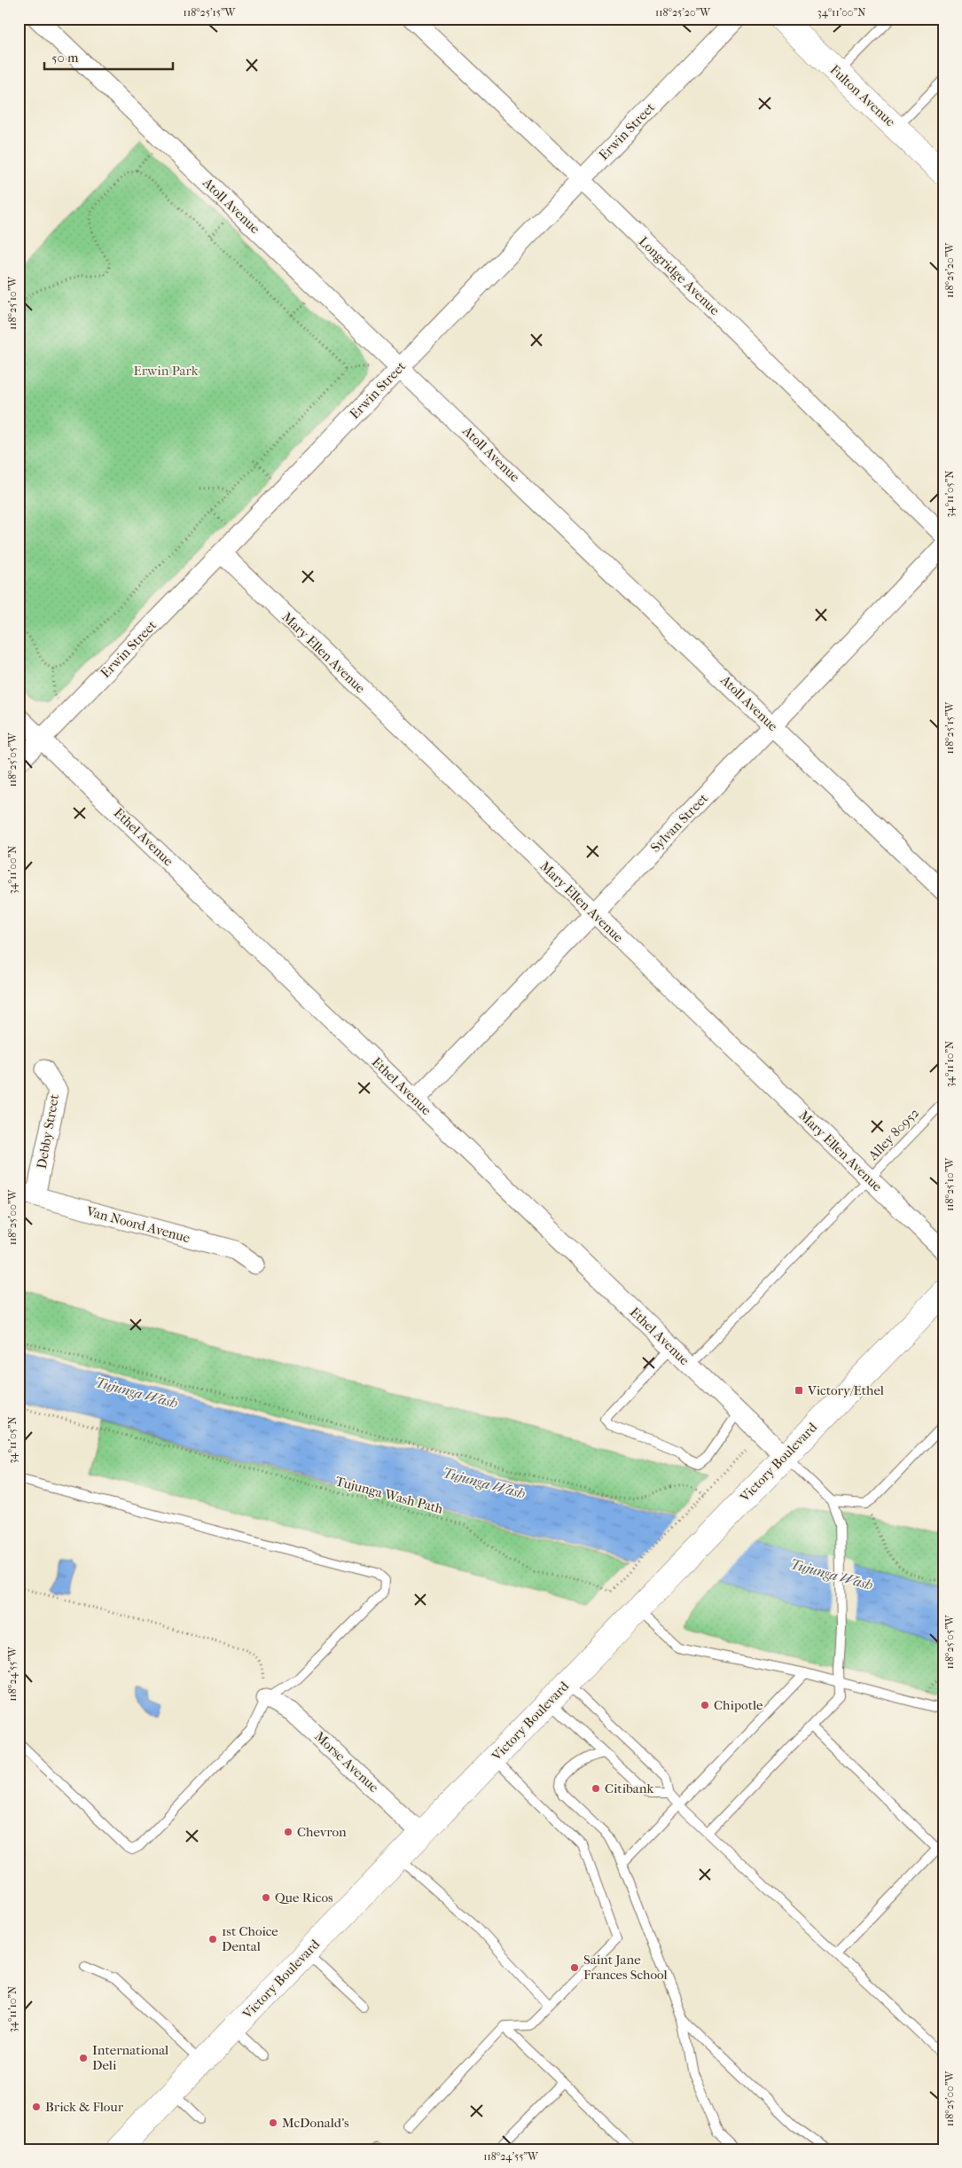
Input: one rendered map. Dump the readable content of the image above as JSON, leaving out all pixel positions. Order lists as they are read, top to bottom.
{
  "streets": {
    "main road": ["Fulton Avenue", "Victory Boulevard"],
    "street": [
      "Erwin Street",
      "Atoll Avenue",
      "Longridge Avenue",
      "Mary Ellen Avenue",
      "Sylvan Street",
      "Ethel Avenue",
      "Debby Street",
      "Van Noord Avenue",
      "Morse Avenue"
    ],
    "lane": ["Alley 80952"],
    "path": ["Tujunga Wash Path"]
  },
  "crossings": [
    ["Erwin Street", "Atoll Avenue"],
    ["Erwin Street", "Longridge Avenue"],
    ["Erwin Street", "Mary Ellen Avenue"],
    ["Erwin Street", "Ethel Avenue"],
    ["Atoll Avenue", "Sylvan Street"],
    ["Mary Ellen Avenue", "Sylvan Street"],
    ["Mary Ellen Avenue", "Alley 80952"],
    ["Sylvan Street", "Ethel Avenue"],
    ["Ethel Avenue", "Alley 80952"],
    ["Ethel Avenue", "Victory Boulevard"],
    ["Debby Street", "Van Noord Avenue"],
    ["Victory Boulevard", "Morse Avenue"]
  ],
  "water": ["Tujunga Wash"],
  "parks": ["Erwin Park"],
  "places": {
    "transit": ["Victory/Ethel"],
    "other": [
      "Chipotle",
      "Citibank",
      "Chevron",
      "Que Ricos",
      "1st Choice Dental",
      "Saint Jane Frances School",
      "International Deli",
      "Brick & Flour",
      "McDonald's"
    ]
  },
  "scale_bar": "50 m",
  "coordinates": [
    "118°25'15\"W",
    "118°25'20\"W",
    "34°11'00\"N",
    "118°25'10\"W",
    "34°11'05\"N",
    "118°25'05\"W",
    "34°11'10\"N",
    "118°25'00\"W",
    "118°24'55\"W"
  ]
}
